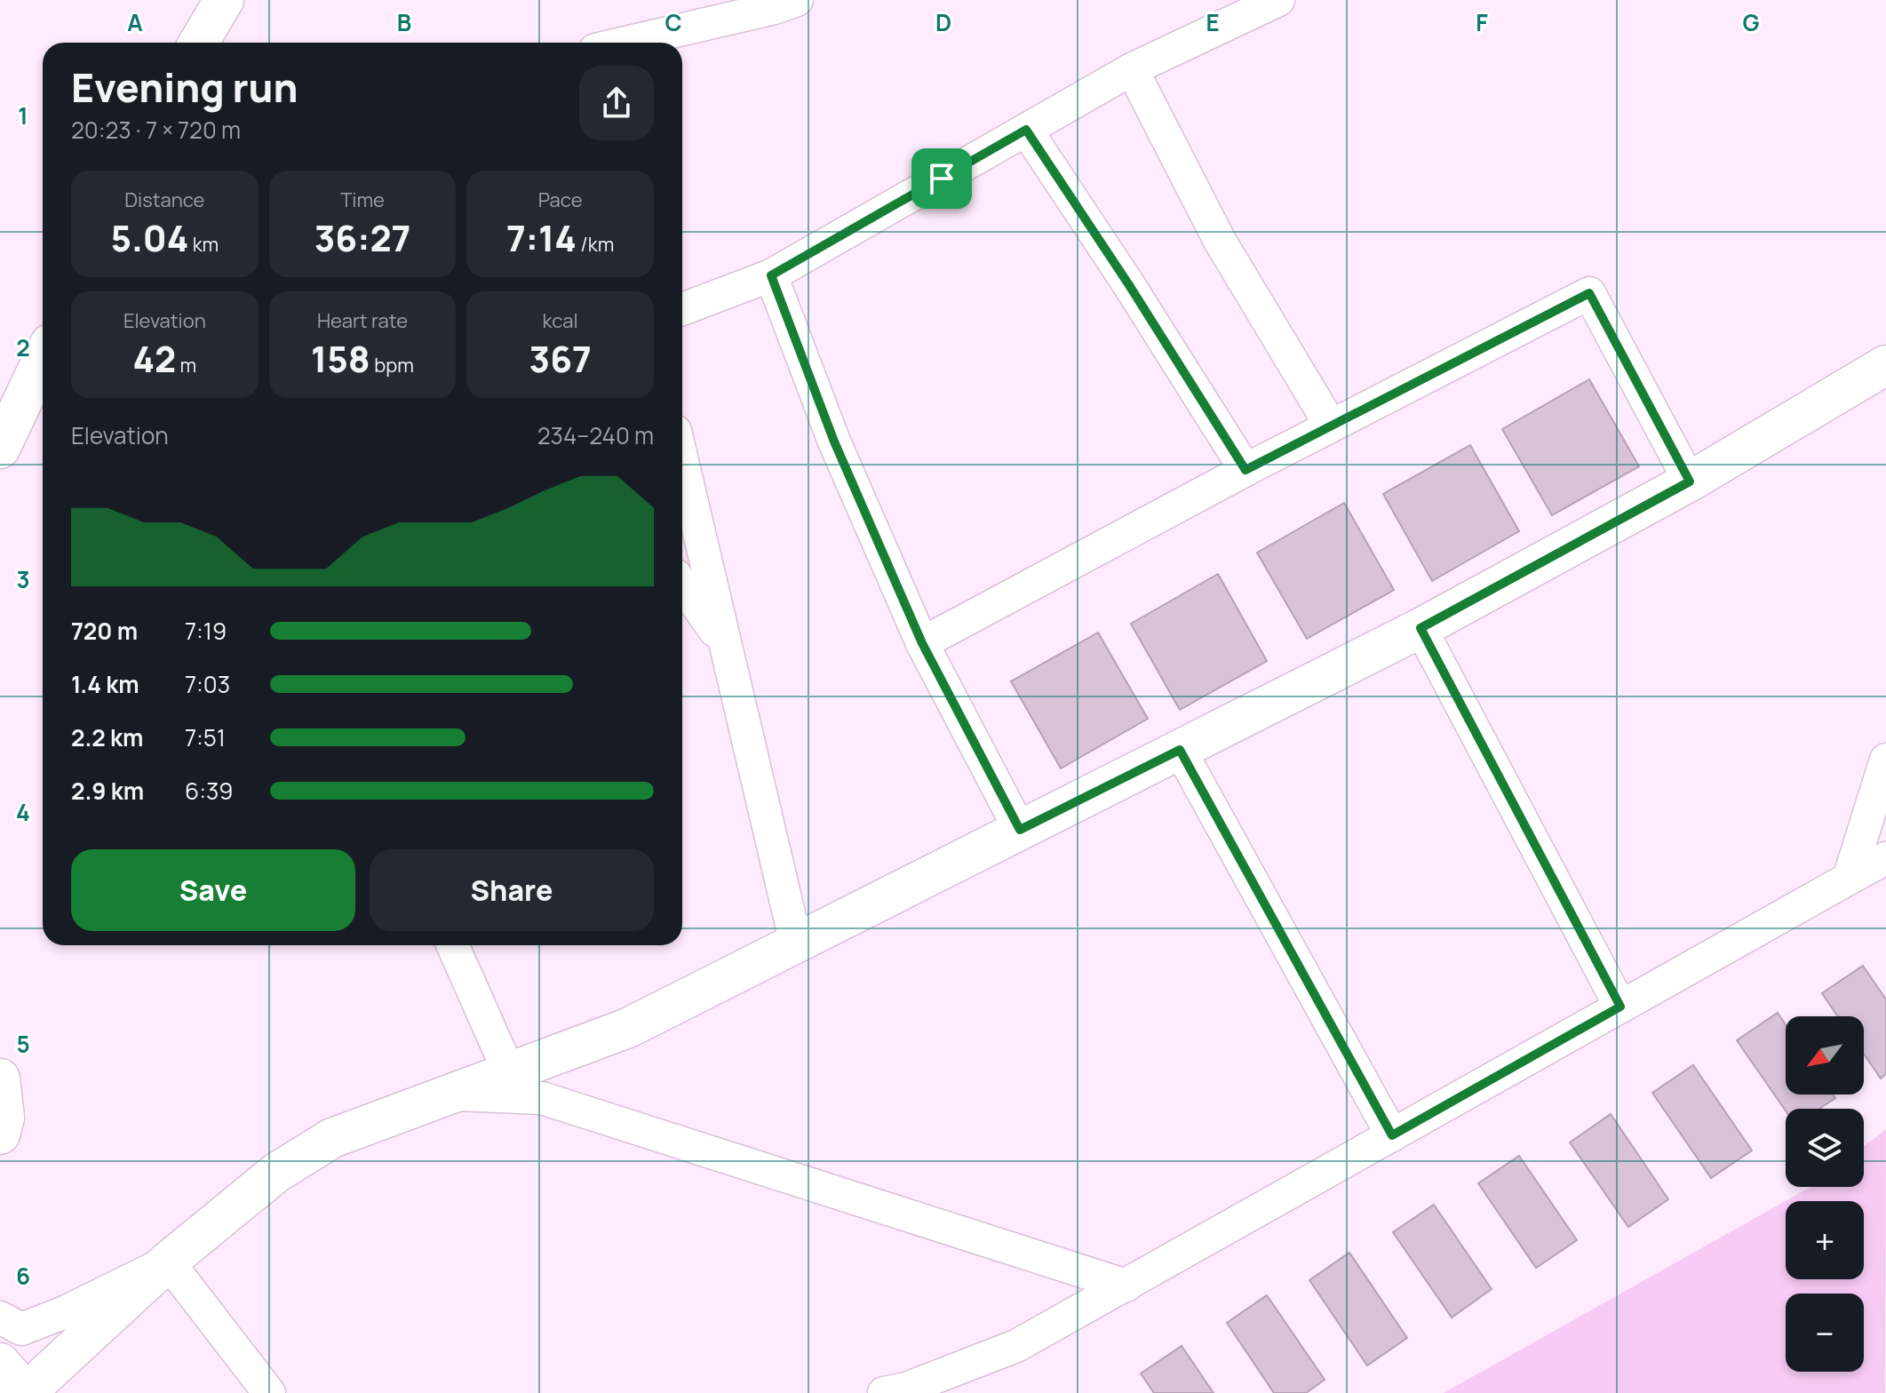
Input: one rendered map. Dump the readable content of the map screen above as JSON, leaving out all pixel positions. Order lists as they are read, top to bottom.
{
  "north": "bottom left",
  "page": {
    "heading": ["Evening run", "20:23 · 7 × 720 m"],
    "stats": [
      ["Distance", "5.04 km"],
      ["Time", "36:27"],
      ["Pace", "7:14 /km"],
      ["Elevation", "42 m"],
      ["Heart rate", "158 bpm"],
      ["kcal", "367"]
    ],
    "chart": ["Elevation", "234–240 m"],
    "list": [
      {
        "name": "720 m",
        "note": "7:19"
      },
      {
        "name": "1.4 km",
        "note": "7:03"
      },
      {
        "name": "2.2 km",
        "note": "7:51"
      },
      {
        "name": "2.9 km",
        "note": "6:39"
      }
    ],
    "buttons": ["Save", "Share"],
    "map_buttons": ["+", "−"]
  },
  "grid": {
    "columns": [
      "A",
      "B",
      "C",
      "D",
      "E",
      "F",
      "G"
    ],
    "rows": [
      "1",
      "2",
      "3",
      "4",
      "5",
      "6"
    ]
  }
}
